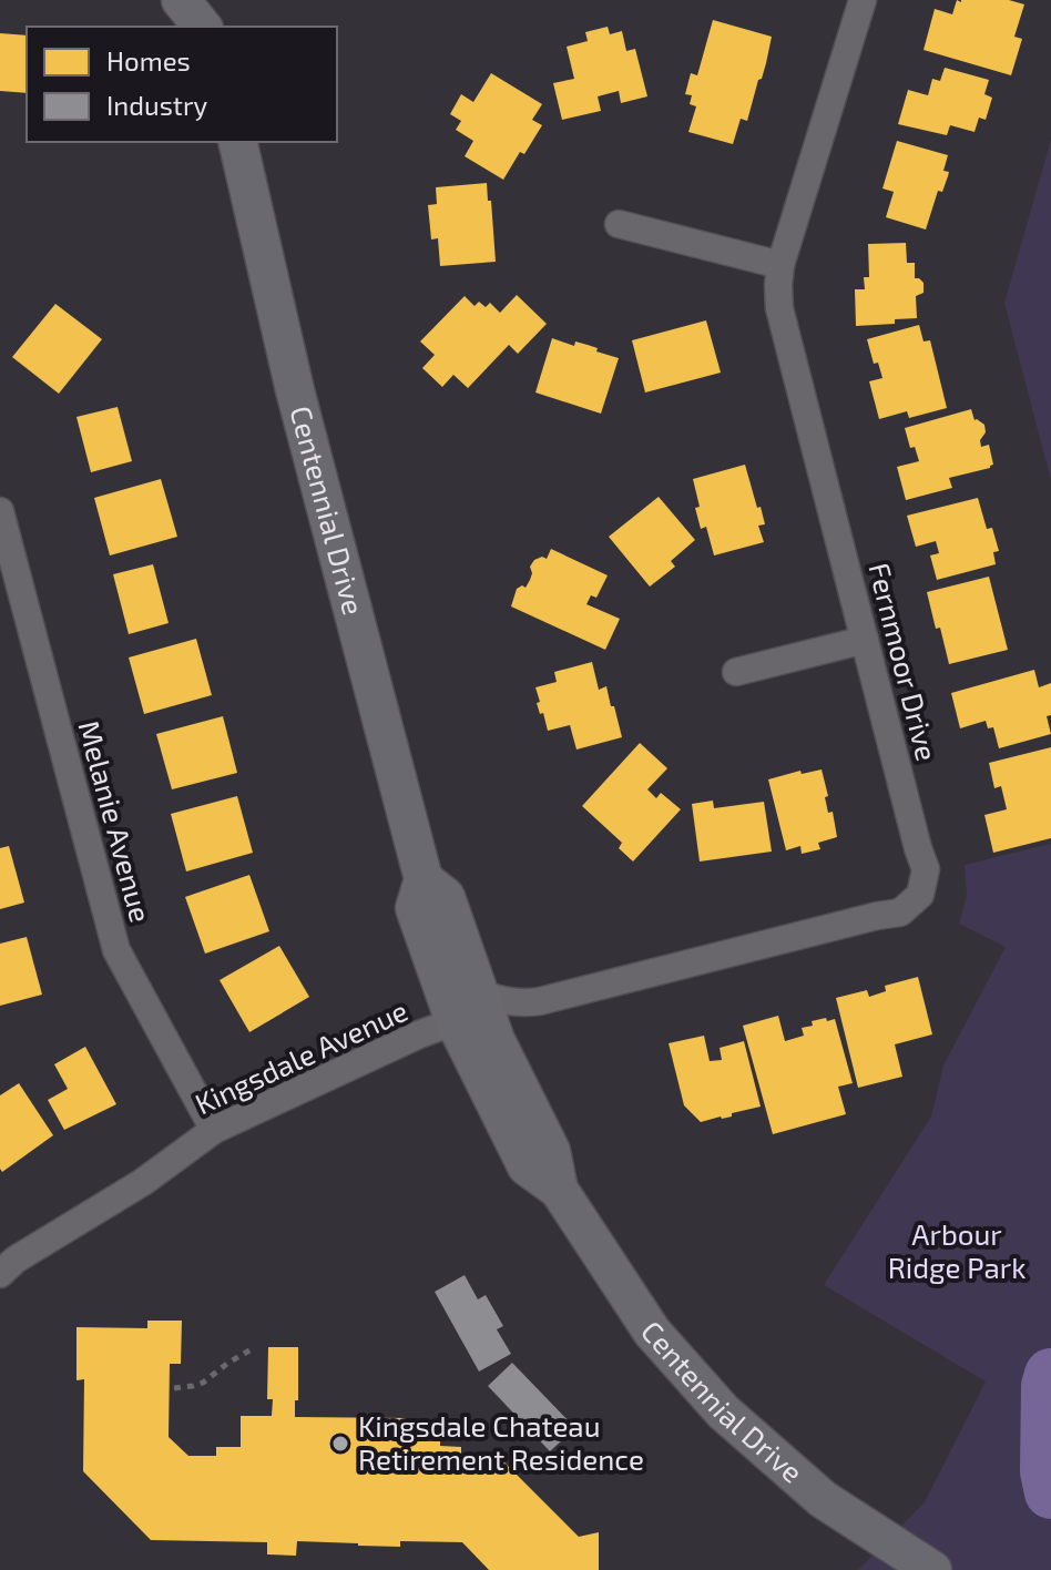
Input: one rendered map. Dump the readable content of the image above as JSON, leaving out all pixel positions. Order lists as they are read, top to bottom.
{
  "streets": {
    "main road": ["Centennial Drive"],
    "street": ["Fernmoor Drive", "Melanie Avenue", "Kingsdale Avenue"]
  },
  "crossings": [
    ["Centennial Drive", "Fernmoor Drive"],
    ["Centennial Drive", "Kingsdale Avenue"],
    ["Fernmoor Drive", "Kingsdale Avenue"],
    ["Melanie Avenue", "Kingsdale Avenue"]
  ],
  "parks": ["Arbour Ridge Park"],
  "places": ["Kingsdale Chateau Retirement Residence"],
  "legend": ["Homes", "Industry"]
}
